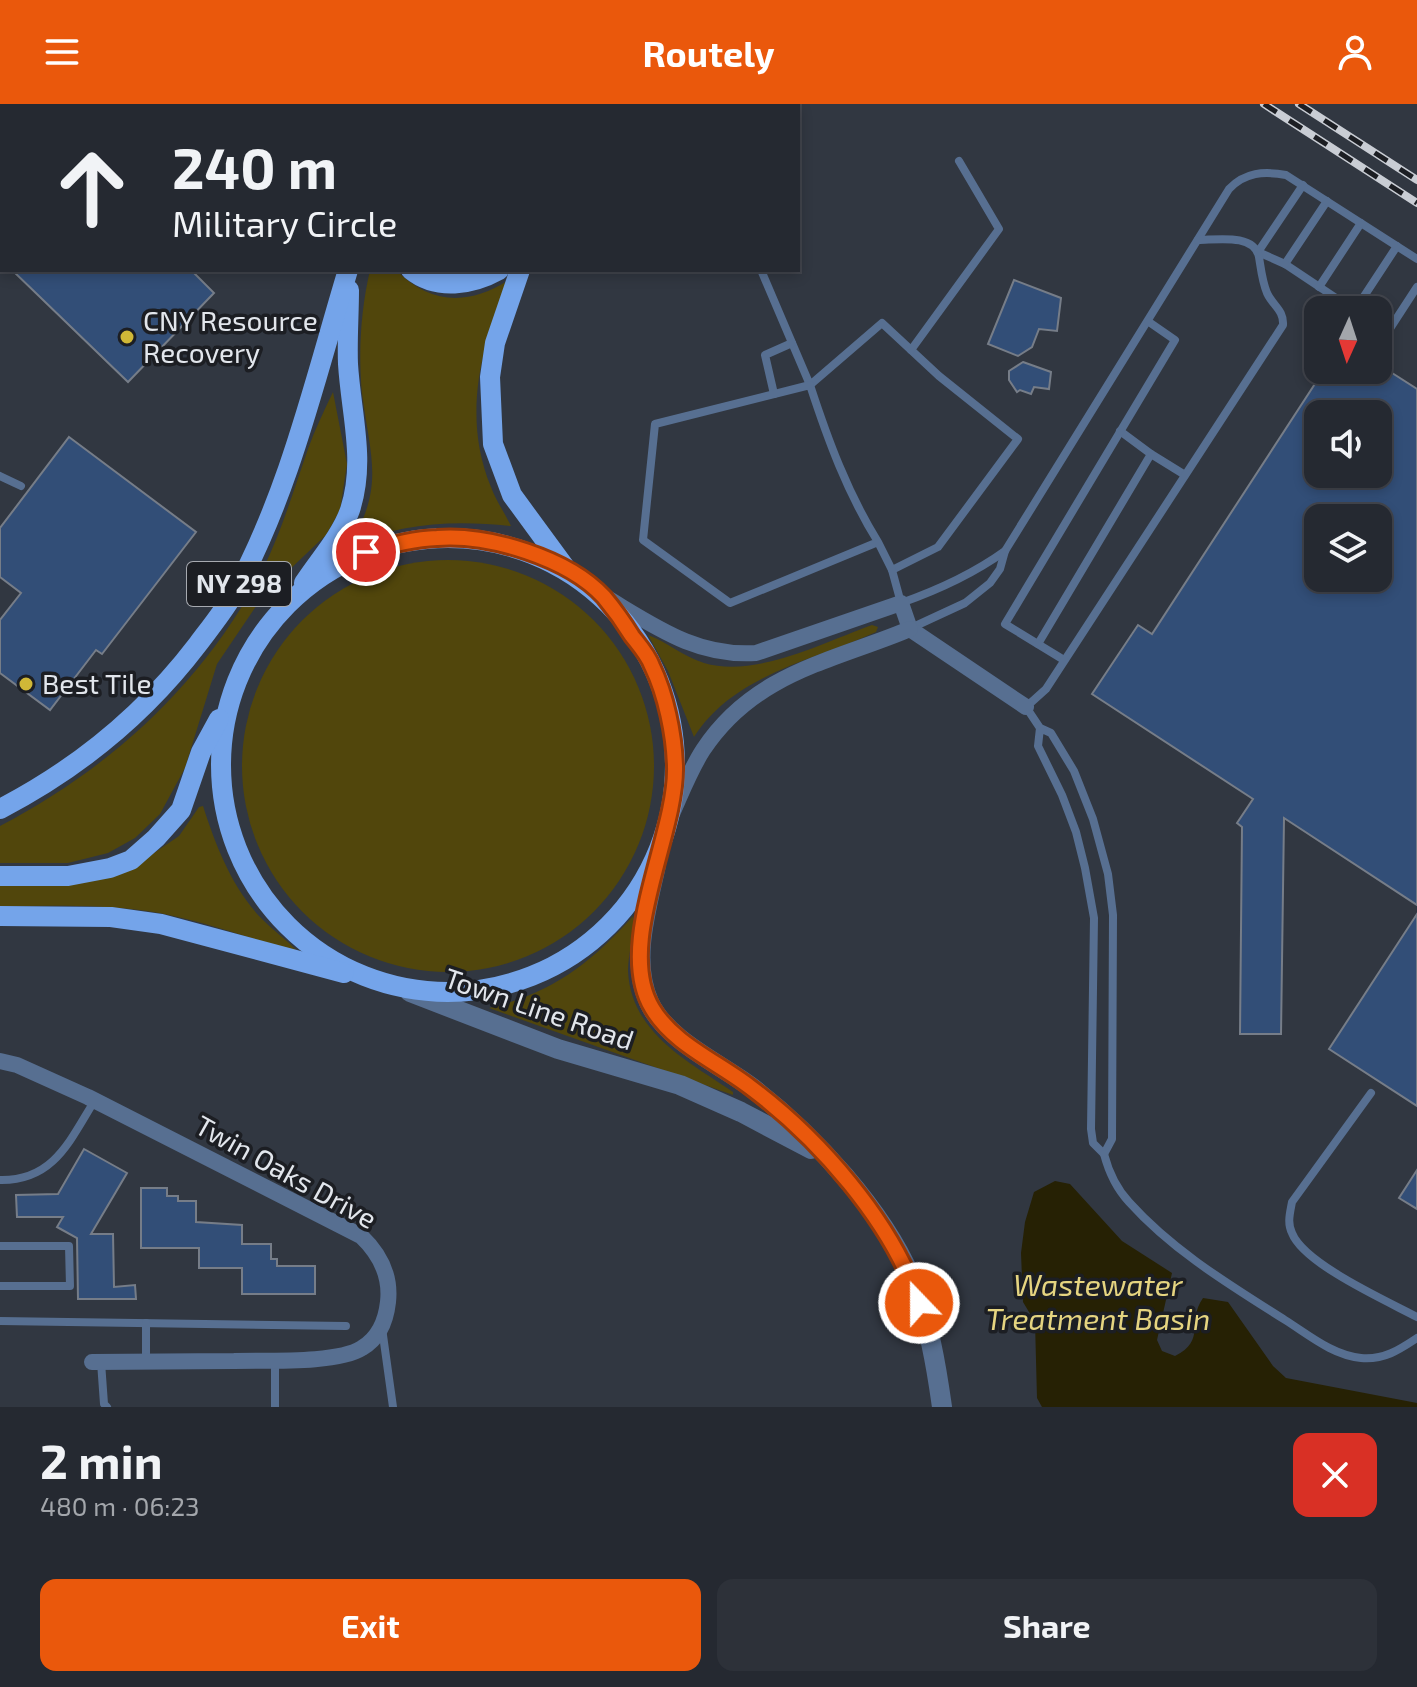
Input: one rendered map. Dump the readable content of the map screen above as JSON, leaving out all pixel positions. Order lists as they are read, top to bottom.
{
  "streets": {
    "main road": ["NY 298"],
    "street": ["Town Line Road", "Twin Oaks Drive"]
  },
  "water": ["Wastewater Treatment Basin"],
  "places": ["CNY Resource Recovery", "Best Tile"],
  "north": "bottom",
  "page": {
    "header": "Routely",
    "turn": ["240 m", "Military Circle"],
    "heading": ["2 min", "480 m · 06:23"],
    "buttons": ["Exit", "Share"]
  }
}
